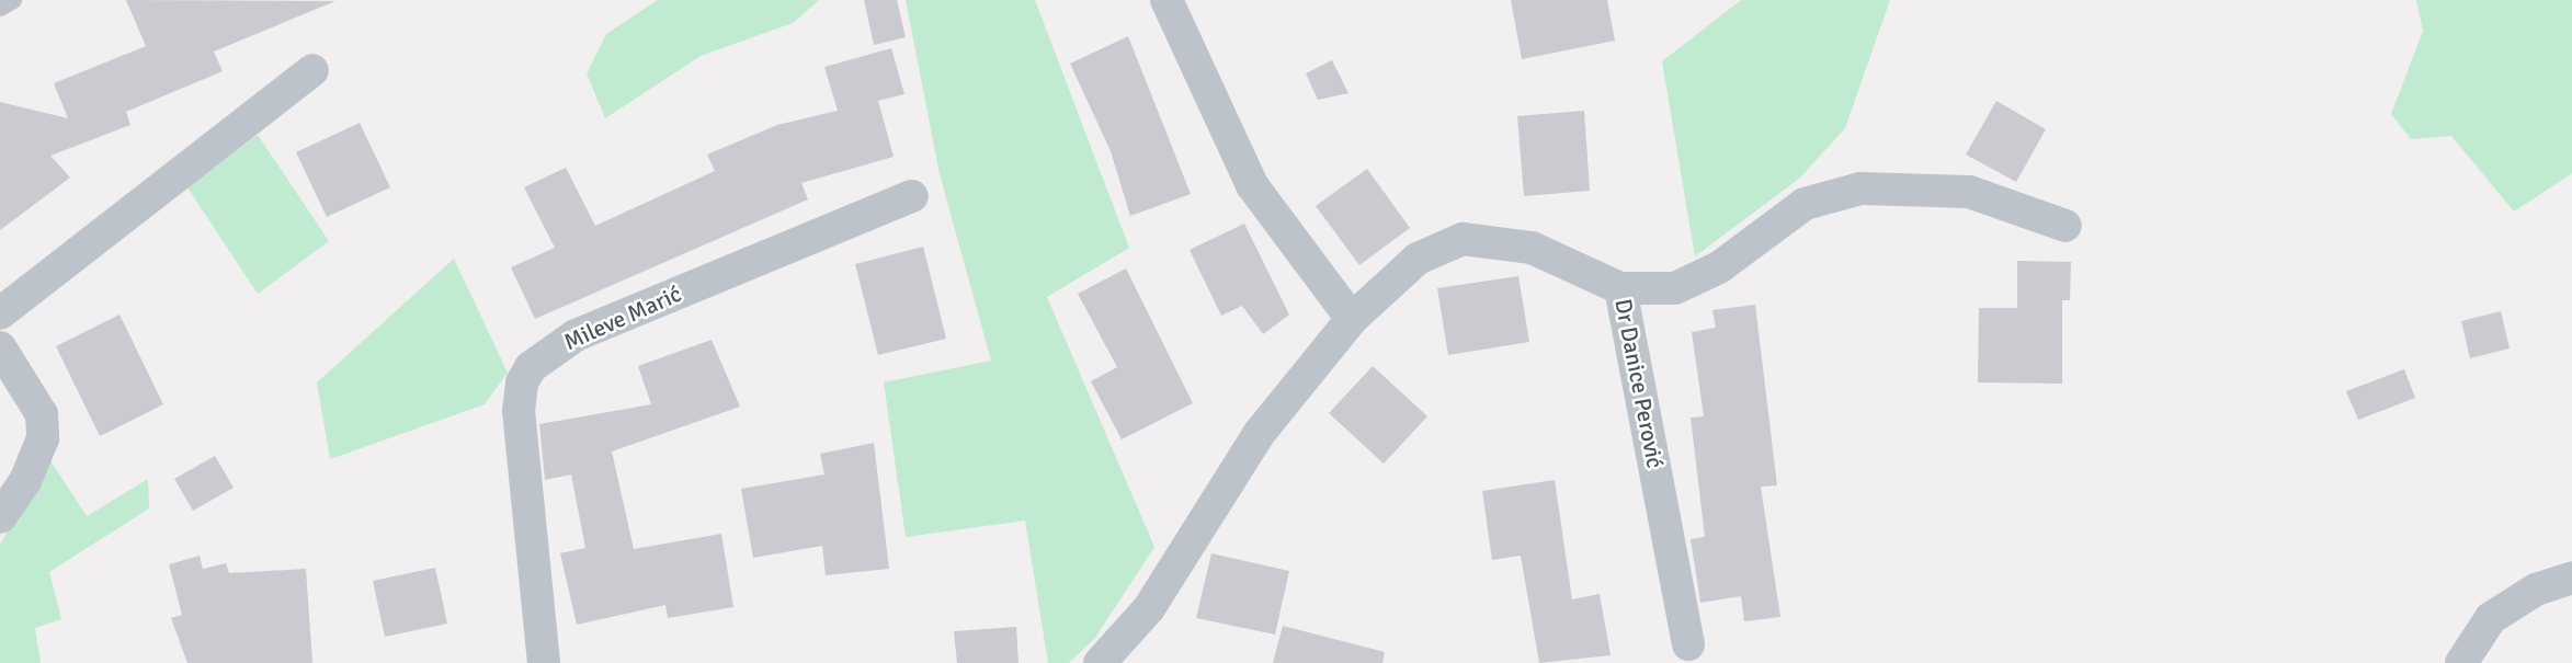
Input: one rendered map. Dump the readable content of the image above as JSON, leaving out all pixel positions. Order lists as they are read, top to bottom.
{
  "streets": {
    "street": ["Mileve Marić", "Dr Danice Perović"]
  }
}
